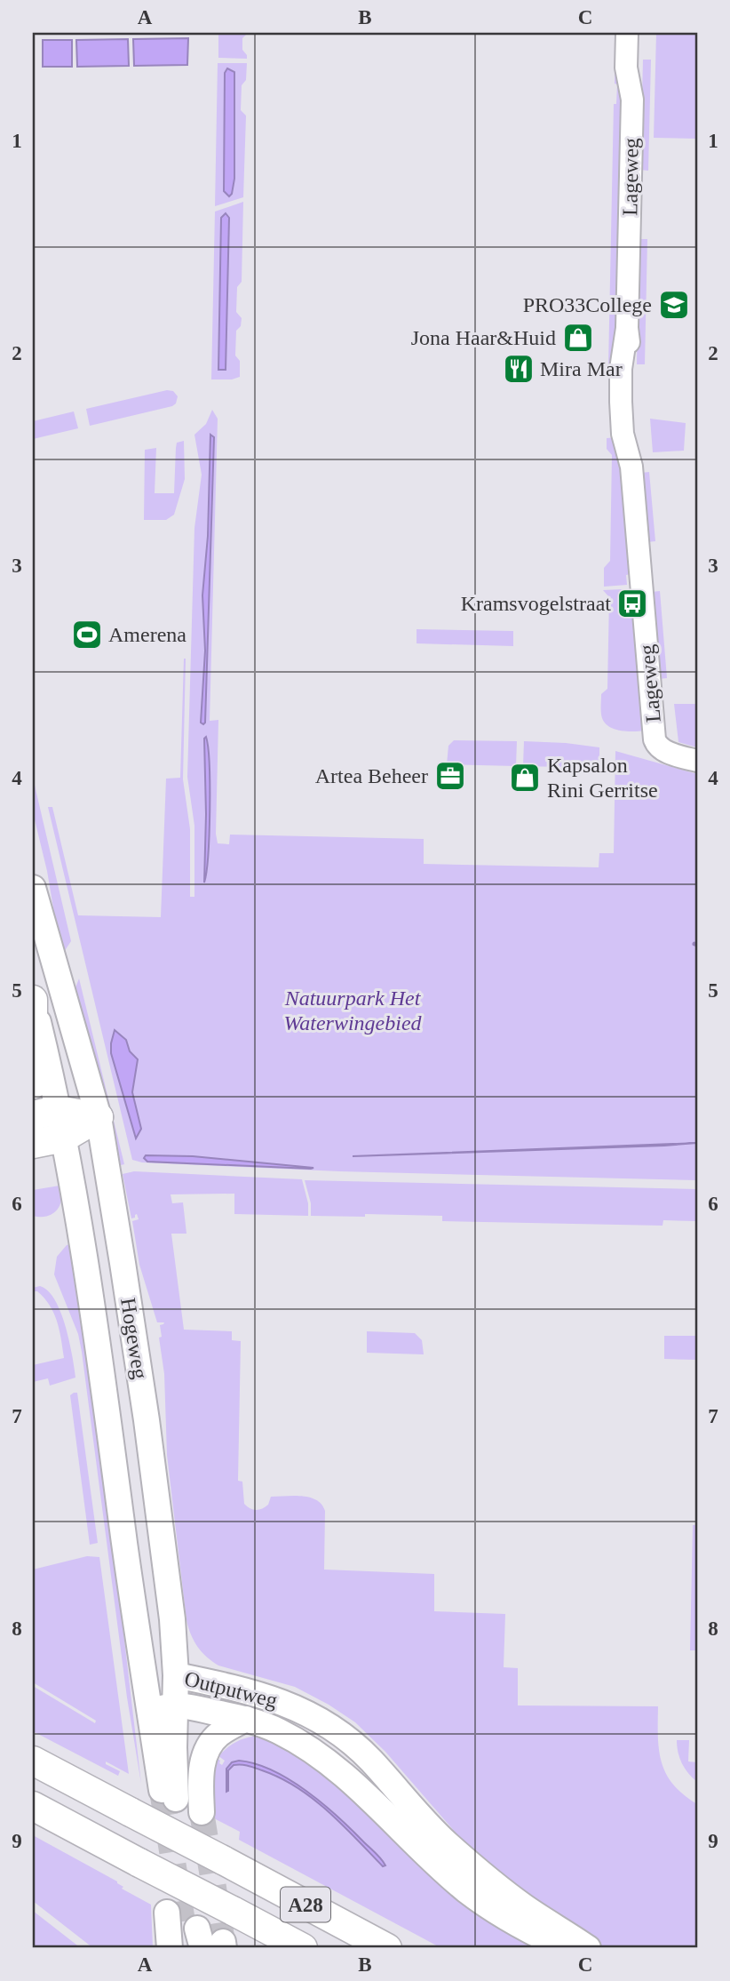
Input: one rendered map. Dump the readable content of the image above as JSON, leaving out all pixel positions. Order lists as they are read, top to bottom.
{
  "streets": {
    "highway": ["A28"],
    "main road": ["Hogeweg", "Outputweg"],
    "street": ["Lageweg"]
  },
  "crossings": [
    ["Hogeweg", "Outputweg"]
  ],
  "parks": ["Natuurpark Het Waterwingebied"],
  "places": {
    "school or university": ["PRO33College"],
    "shop": ["Jona Haar&Huid", "Kapsalon Rini Gerritse"],
    "restaurant": ["Mira Mar"],
    "bus stop": ["Kramsvogelstraat"],
    "sports": ["Amerena"],
    "office": ["Artea Beheer"]
  },
  "grid": {
    "columns": ["A", "B", "C"],
    "rows": [
      "1",
      "2",
      "3",
      "4",
      "5",
      "6",
      "7",
      "8",
      "9"
    ]
  }
}
